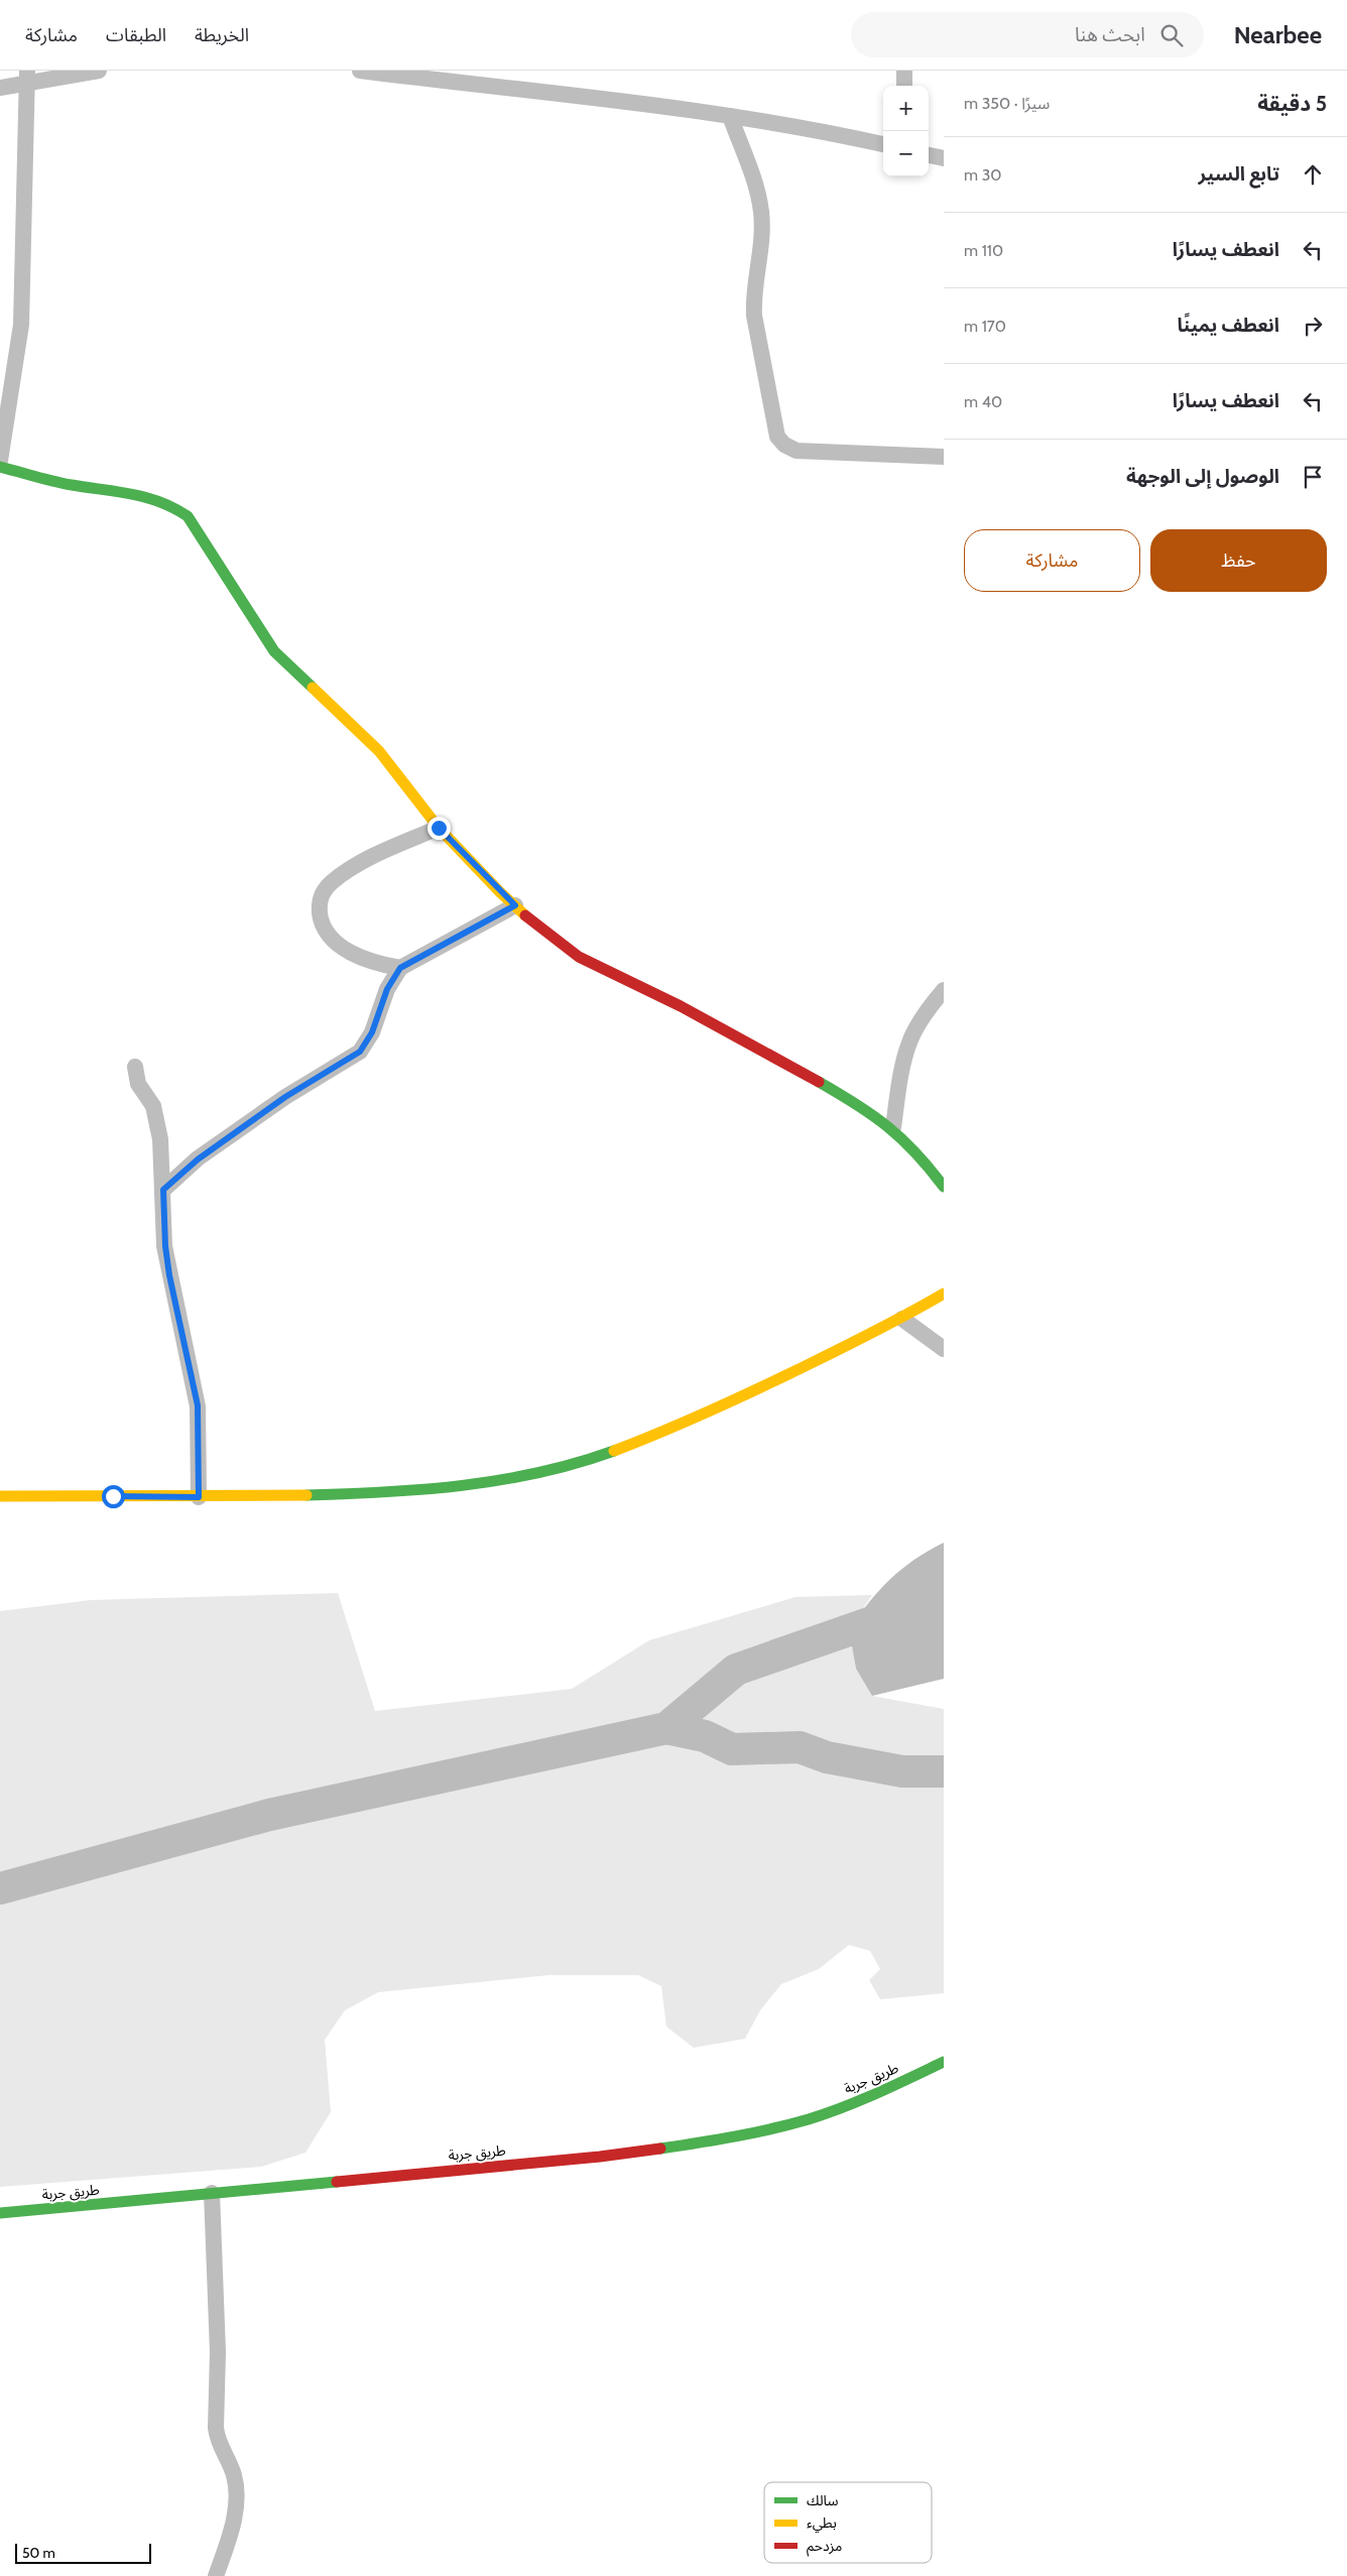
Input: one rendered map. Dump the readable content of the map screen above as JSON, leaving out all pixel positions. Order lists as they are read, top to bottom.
{
  "streets": {
    "street": ["طريق جربة"]
  },
  "legend": ["سالك", "بطيء", "مزدحم"],
  "scale_bar": "50 m",
  "page": {
    "header": "Nearbee",
    "search": "ابحث هنا",
    "nav": ["الخريطة", "الطبقات", "مشاركة"],
    "heading": ["5 دقيقة", "سيرًا · 350 m"],
    "map_buttons": ["+", "−"],
    "list": [
      ["تابع السير", "30 m"],
      ["انعطف يسارًا", "110 m"],
      ["انعطف يمينًا", "170 m"],
      ["انعطف يسارًا", "40 m"],
      "الوصول إلى الوجهة"
    ],
    "buttons": ["حفظ", "مشاركة"],
    "scale": "50 m"
  }
}
